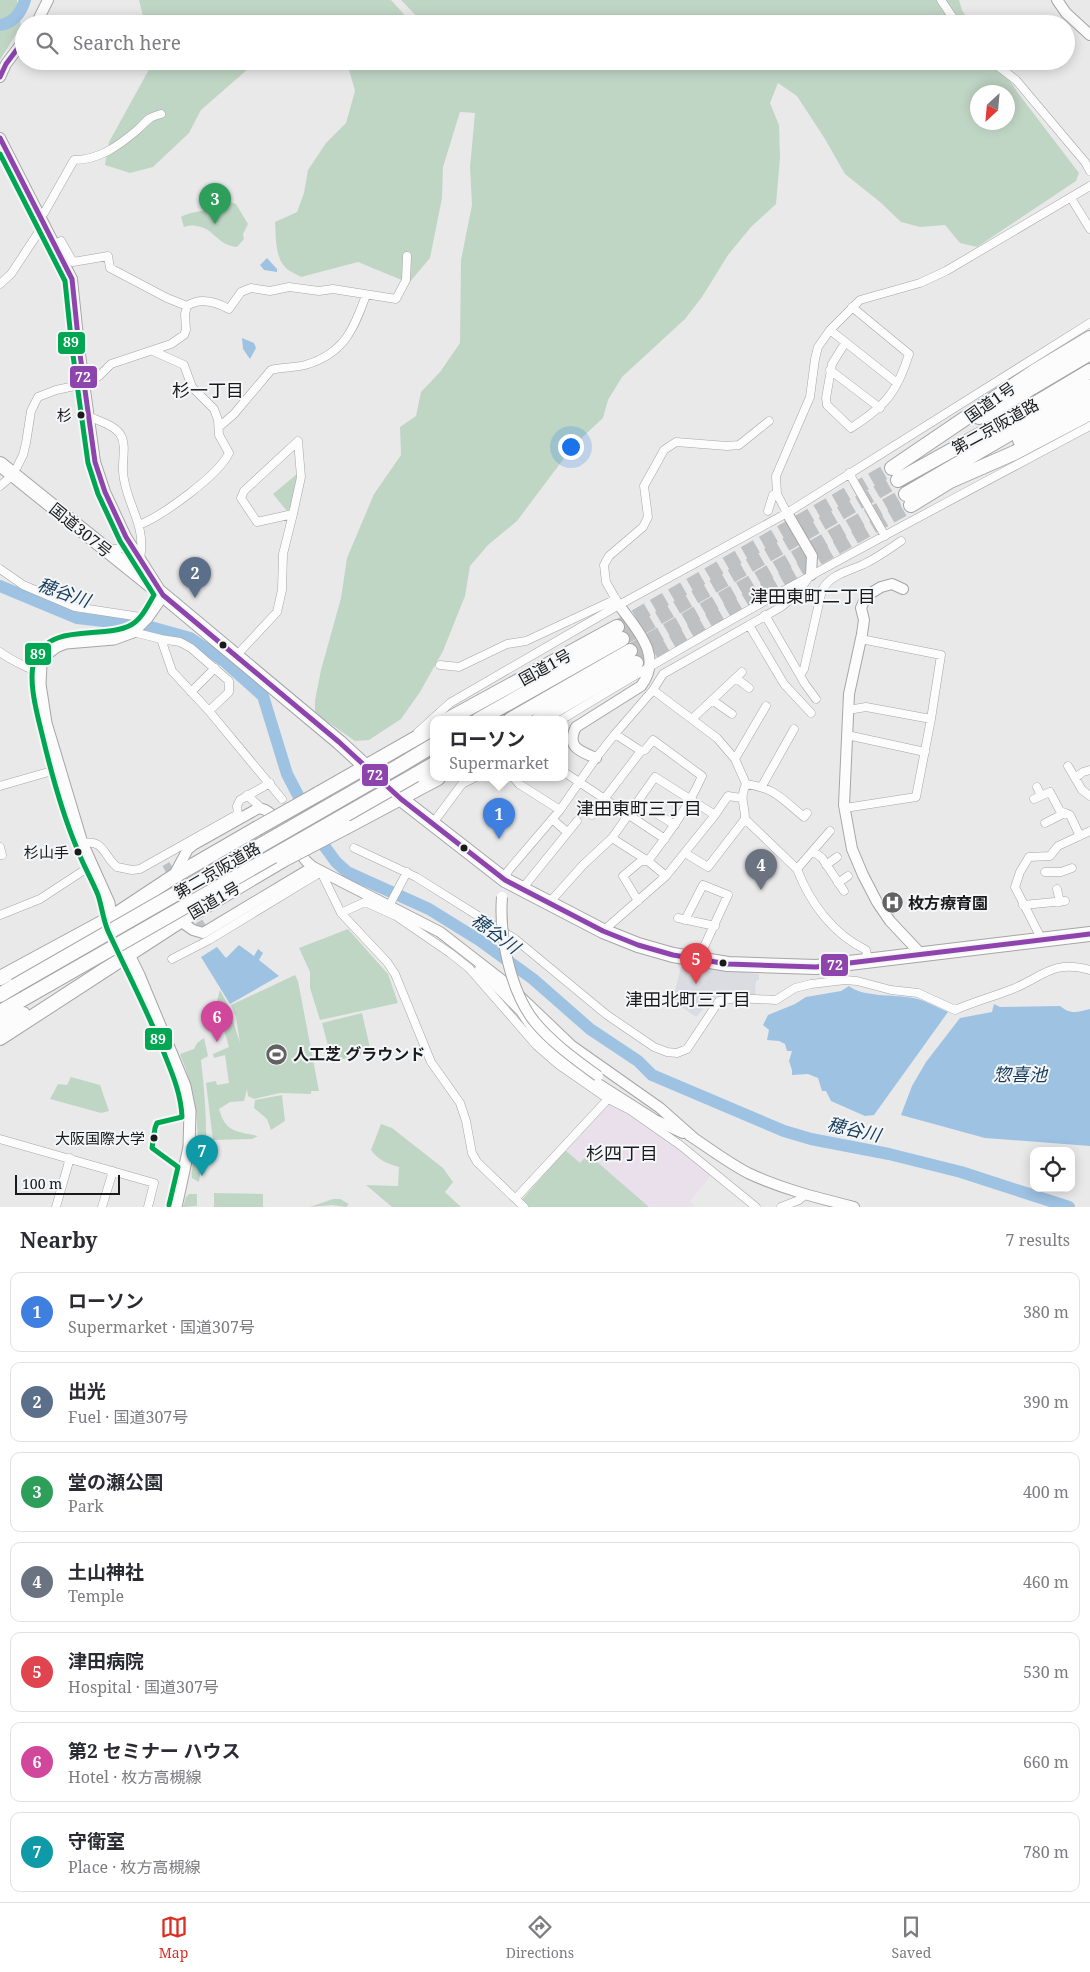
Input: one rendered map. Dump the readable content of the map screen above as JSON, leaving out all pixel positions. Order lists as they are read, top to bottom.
{
  "streets": {
    "highway": ["国道1号", "第二京阪道路", "国道307号"]
  },
  "crossings": [
    ["国道1号", "第二京阪道路"],
    ["国道1号", "国道307号"]
  ],
  "districts": [
    "杉一丁目",
    "津田東町二丁目",
    "津田東町三丁目",
    "津田北町三丁目",
    "杉四丁目"
  ],
  "water": ["穂谷川", "惣喜池"],
  "places": {
    "other": ["杉", "杉山手", "大阪国際大学"],
    "hospital": ["枚方療育園"],
    "sports": ["人工芝 グラウンド"]
  },
  "lines": ["transit line 72", "transit line 89"],
  "scale_bar": "100 m",
  "north": "bottom left",
  "page": {
    "search": "Search here",
    "pins": [
      "3",
      "2",
      "1",
      "4",
      "5",
      "6",
      "7"
    ],
    "popup": ["ローソン", "Supermarket"],
    "scale": "100 m",
    "heading": ["Nearby", "7 results"],
    "list": [
      {
        "mark": "1",
        "name": "ローソン",
        "note": "Supermarket · 国道307号",
        "value": "380 m"
      },
      {
        "mark": "2",
        "name": "出光",
        "note": "Fuel · 国道307号",
        "value": "390 m"
      },
      {
        "mark": "3",
        "name": "堂の瀬公園",
        "note": "Park",
        "value": "400 m"
      },
      {
        "mark": "4",
        "name": "土山神社",
        "note": "Temple",
        "value": "460 m"
      },
      {
        "mark": "5",
        "name": "津田病院",
        "note": "Hospital · 国道307号",
        "value": "530 m"
      },
      {
        "mark": "6",
        "name": "第2 セミナー ハウス",
        "note": "Hotel · 枚方高槻線",
        "value": "660 m"
      },
      {
        "mark": "7",
        "name": "守衛室",
        "note": "Place · 枚方高槻線",
        "value": "780 m"
      }
    ],
    "nav": ["Map", "Directions", "Saved"]
  }
}
